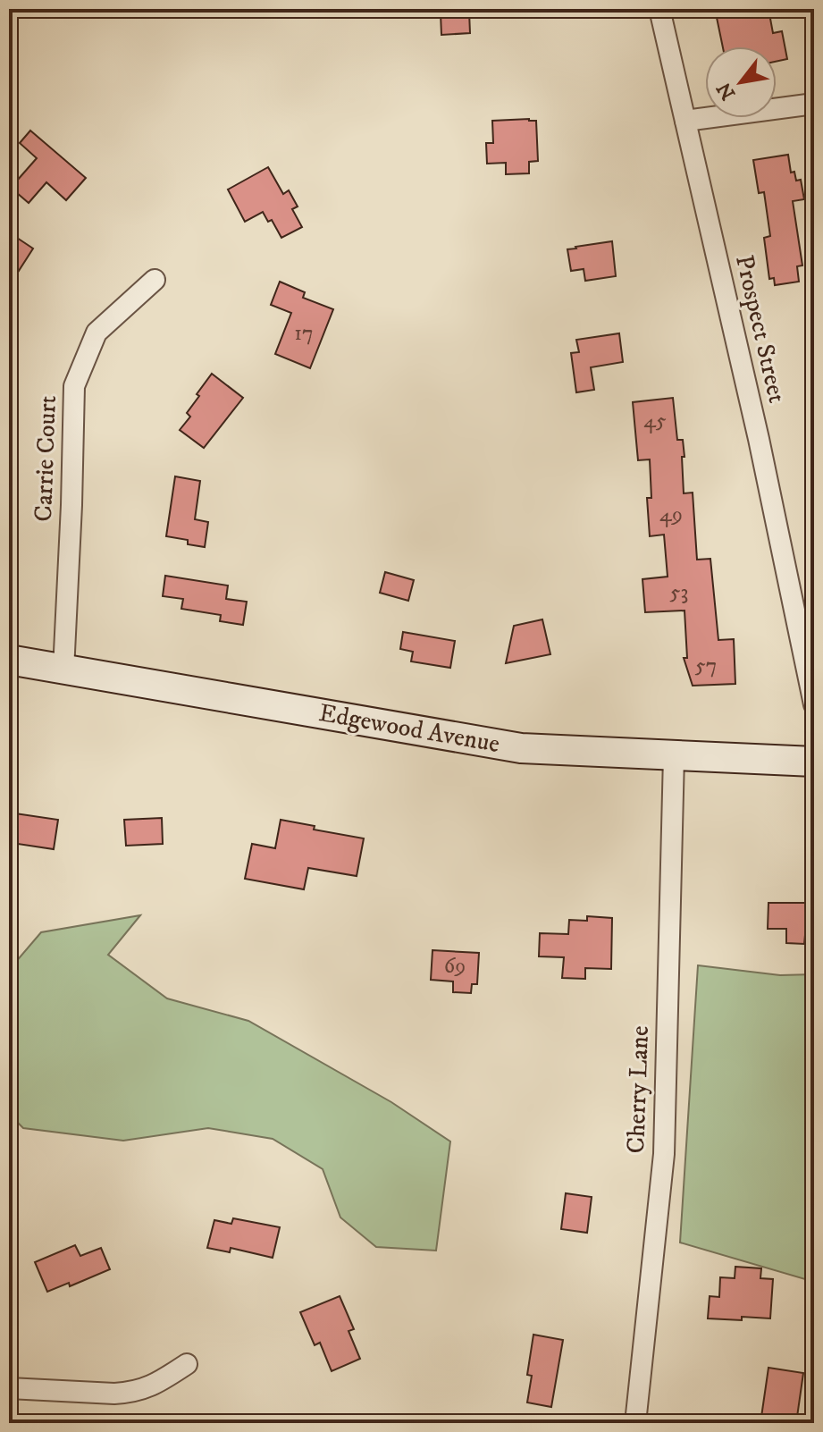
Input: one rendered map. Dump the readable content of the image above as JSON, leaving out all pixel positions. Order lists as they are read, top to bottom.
{
  "streets": {
    "main road": ["Edgewood Avenue"],
    "street": ["Prospect Street", "Carrie Court", "Cherry Lane"]
  },
  "crossings": [
    ["Carrie Court", "Edgewood Avenue"],
    ["Edgewood Avenue", "Cherry Lane"]
  ],
  "house_numbers": [
    "17",
    "45",
    "49",
    "53",
    "57",
    "69"
  ],
  "north": "bottom left"
}
